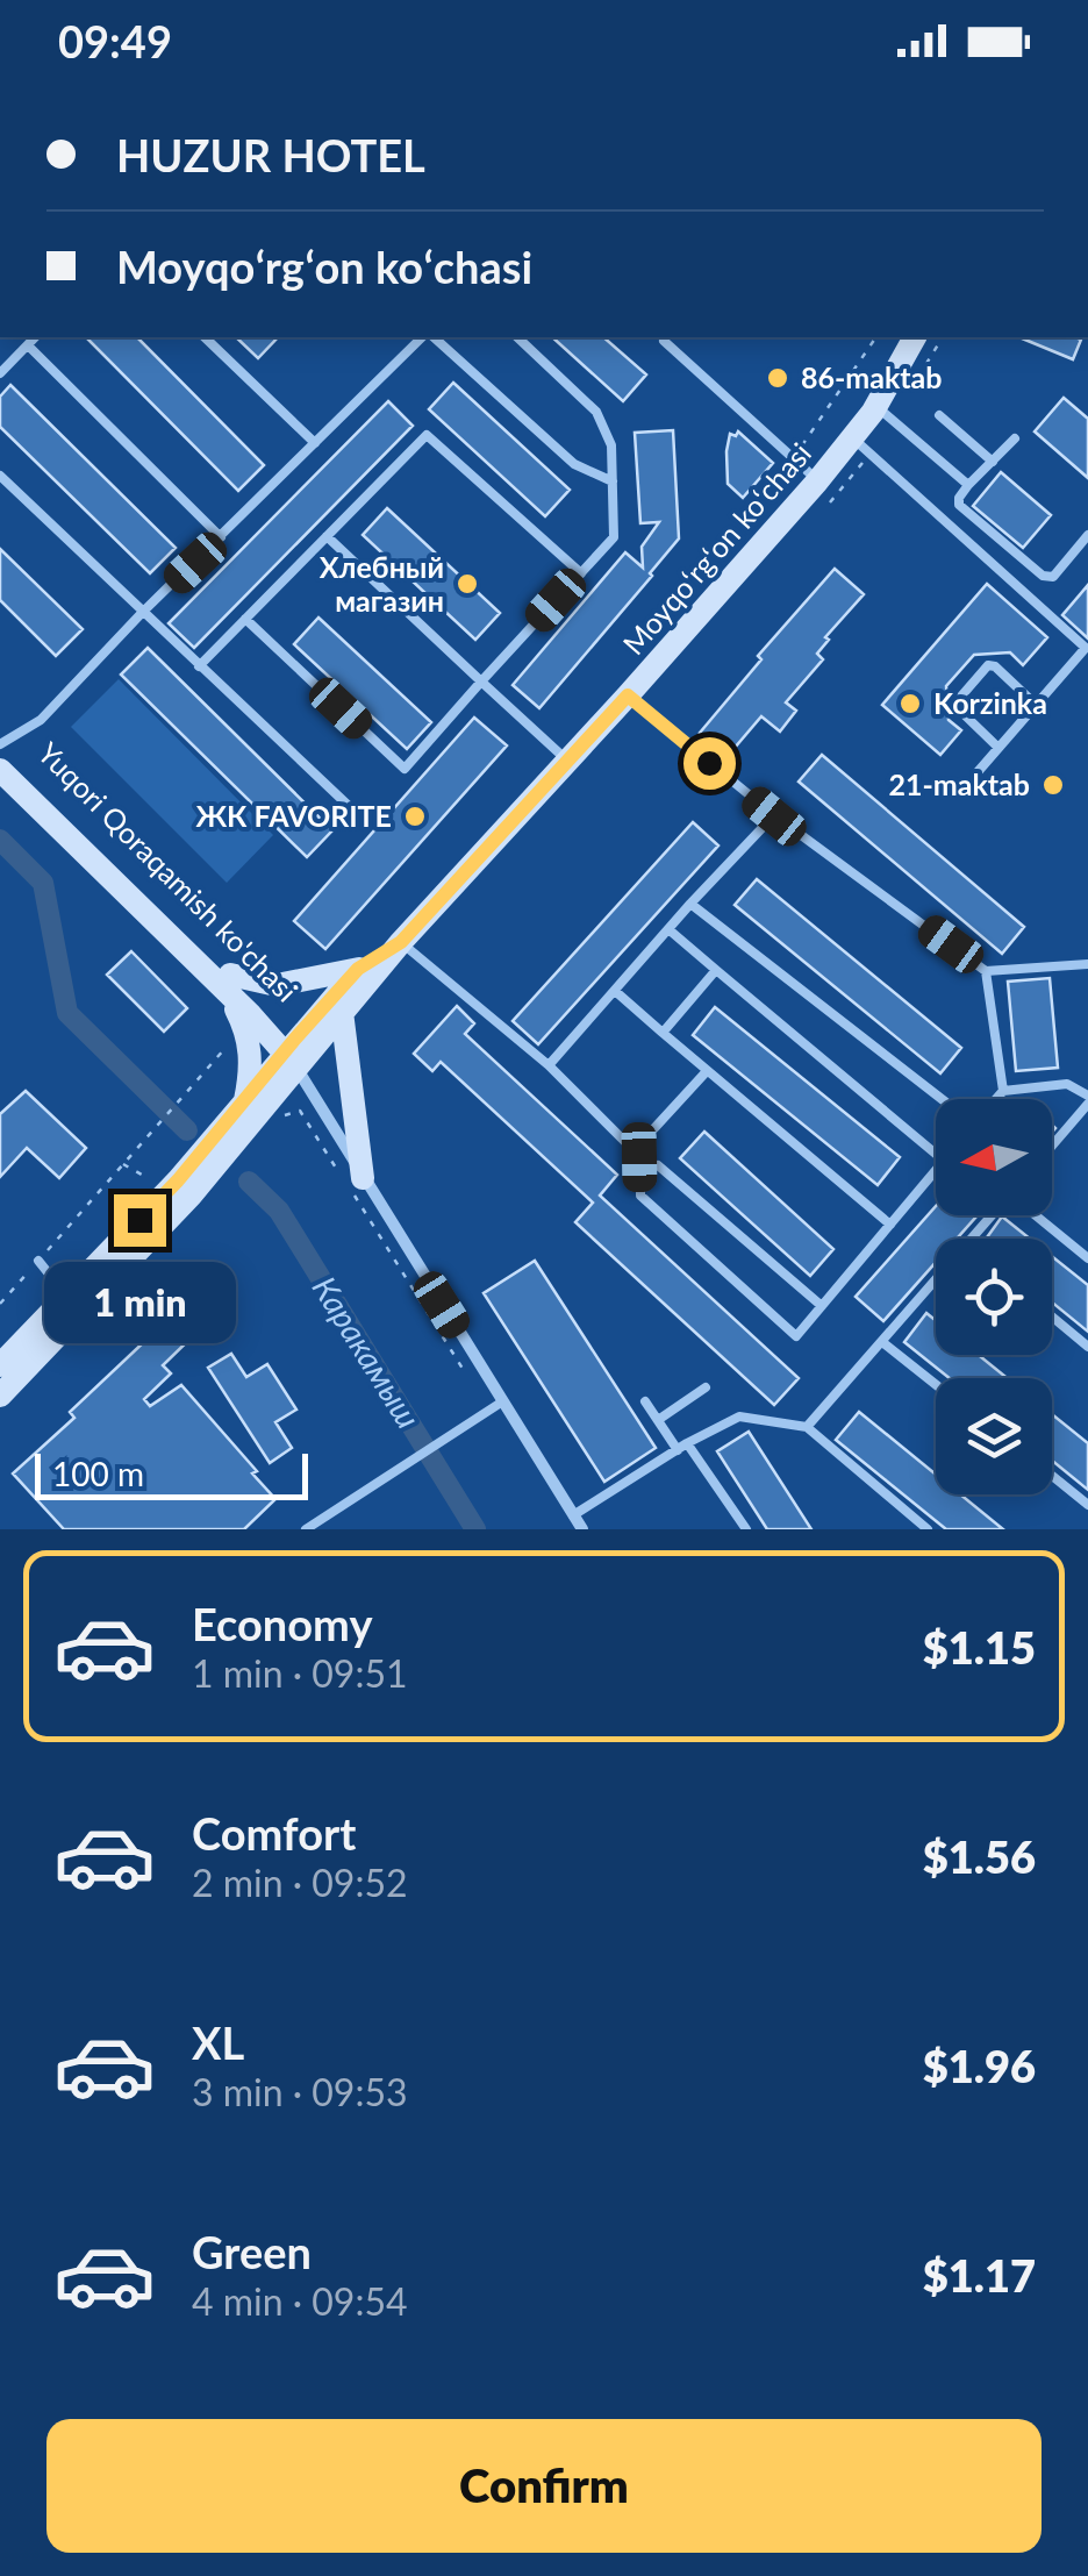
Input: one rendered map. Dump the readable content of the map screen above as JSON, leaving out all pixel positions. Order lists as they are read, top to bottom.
{
  "streets": {
    "main road": ["Moyqoʻrgʻon koʻchasi", "Yuqori Qoraqamish ko'chasi"]
  },
  "water": ["Каракамыш"],
  "places": [
    "86-maktab",
    "Хлебный магазин",
    "Korzinka",
    "21-maktab",
    "ЖК FAVORITE"
  ],
  "scale_bar": "100 m",
  "north": "left",
  "page": {
    "status": "09:49",
    "banner": ["HUZUR HOTEL", "Moyqoʻrgʻon koʻchasi"],
    "bubble": "1 min",
    "scale": "100 m",
    "list": [
      {
        "name": "Economy",
        "note": "1 min · 09:51",
        "value": "$1.15"
      },
      {
        "name": "Comfort",
        "note": "2 min · 09:52",
        "value": "$1.56"
      },
      {
        "name": "XL",
        "note": "3 min · 09:53",
        "value": "$1.96"
      },
      {
        "name": "Green",
        "note": "4 min · 09:54",
        "value": "$1.17"
      }
    ],
    "buttons": "Confirm"
  }
}
